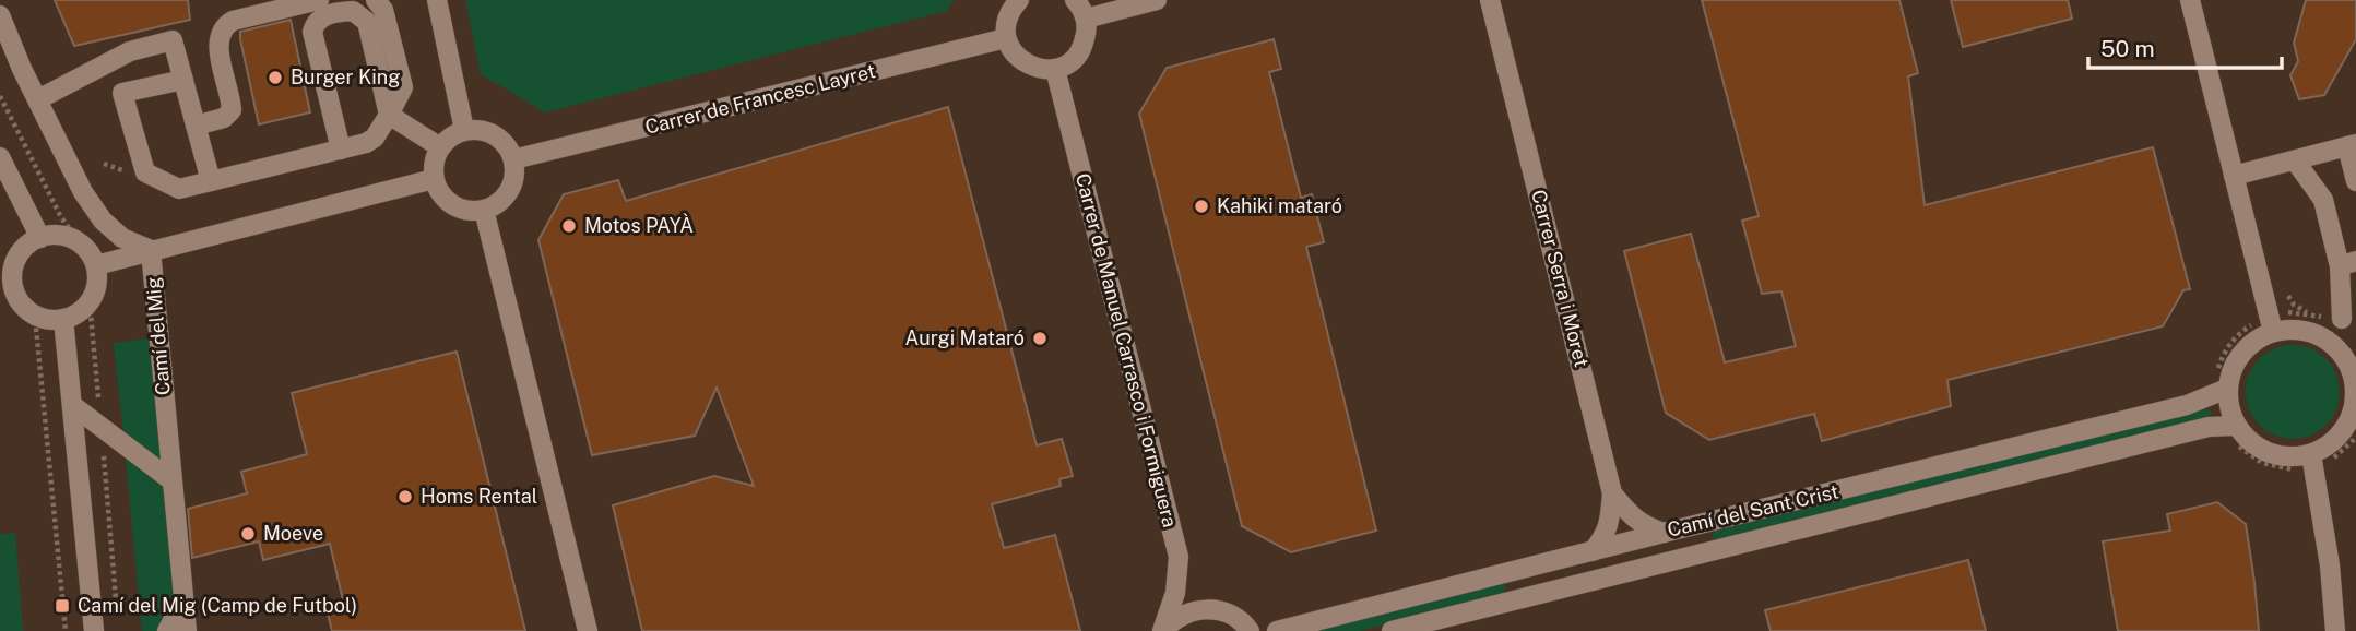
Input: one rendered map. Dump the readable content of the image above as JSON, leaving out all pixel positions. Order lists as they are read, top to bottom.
{
  "streets": {
    "street": [
      "Carrer de Francesc Layret",
      "Carrer Serra i Moret",
      "Camí del Mig",
      "Carrer de Manuel Carrasco i Formiguera",
      "Camí del Sant Crist"
    ]
  },
  "crossings": [
    ["Carrer Serra i Moret", "Camí del Sant Crist"],
    ["Carrer de Manuel Carrasco i Formiguera", "Camí del Sant Crist"]
  ],
  "places": {
    "other": [
      "Burger King",
      "Kahiki mataró",
      "Motos PAYÀ",
      "Aurgi Mataró",
      "Homs Rental",
      "Moeve"
    ],
    "transit": ["Camí del Mig (Camp de Futbol)"]
  },
  "scale_bar": "50 m"
}
